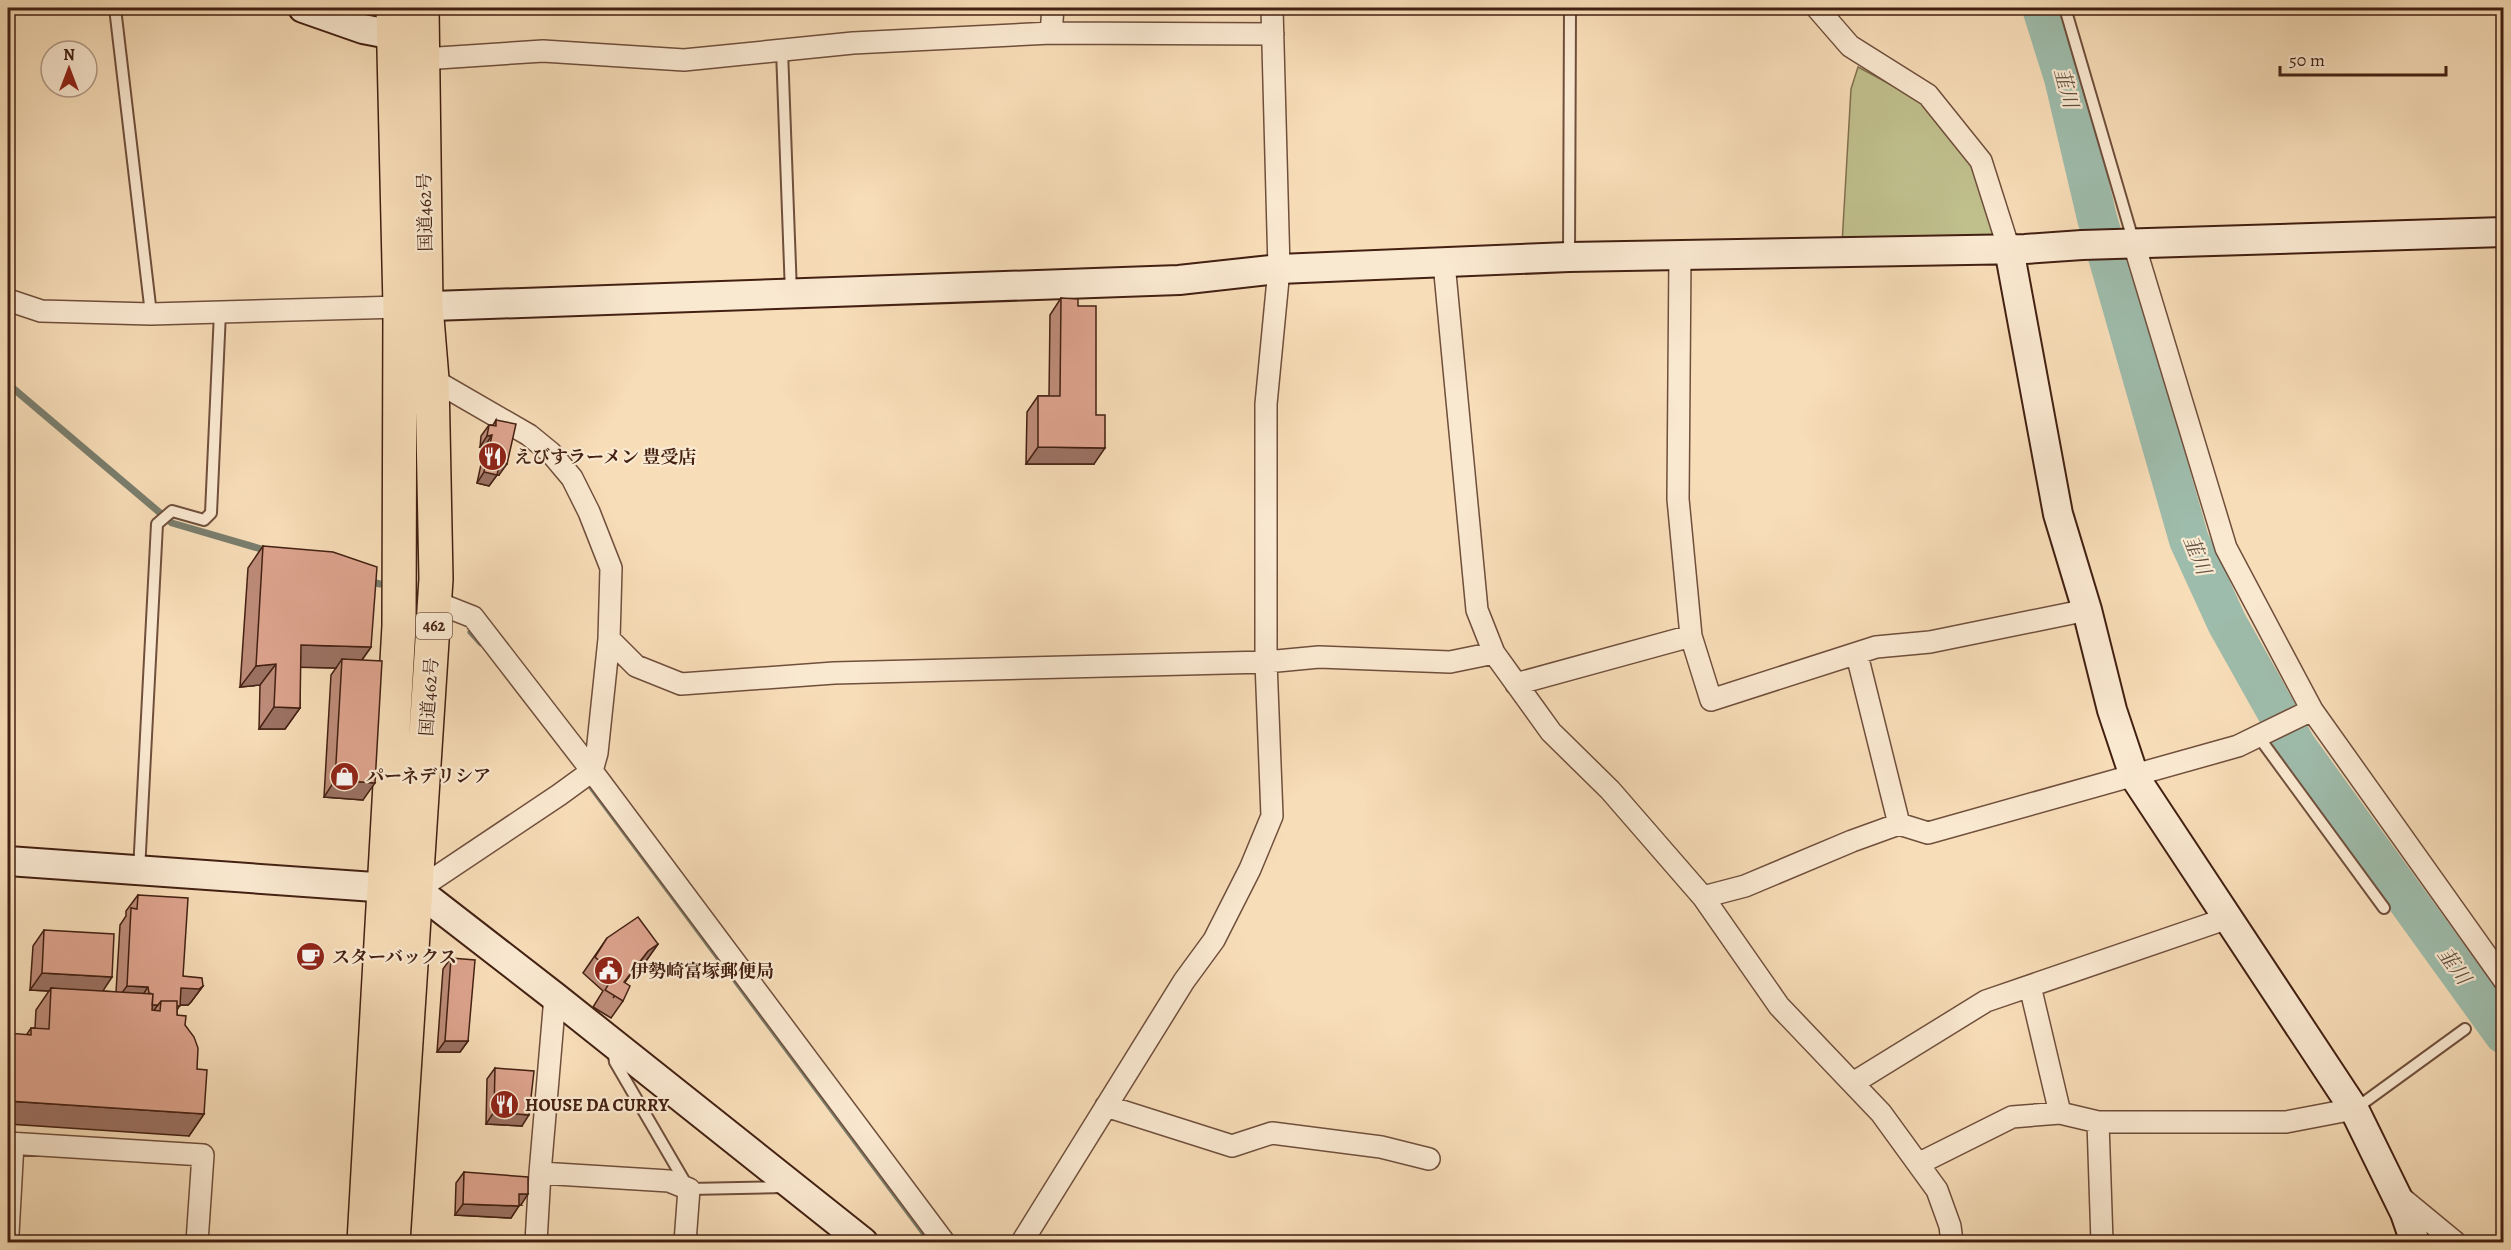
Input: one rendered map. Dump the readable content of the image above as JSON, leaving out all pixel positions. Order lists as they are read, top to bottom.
{
  "streets": {
    "highway": ["国道462号", "462"]
  },
  "water": ["韮川"],
  "places": {
    "restaurant": ["えびすラーメン 豊受店", "HOUSE DA CURRY"],
    "shop": ["パーネデリシア"],
    "cafe": ["スターバックス"],
    "public building": ["伊勢崎富塚郵便局"]
  },
  "scale_bar": "50 m",
  "north": "top"
}
